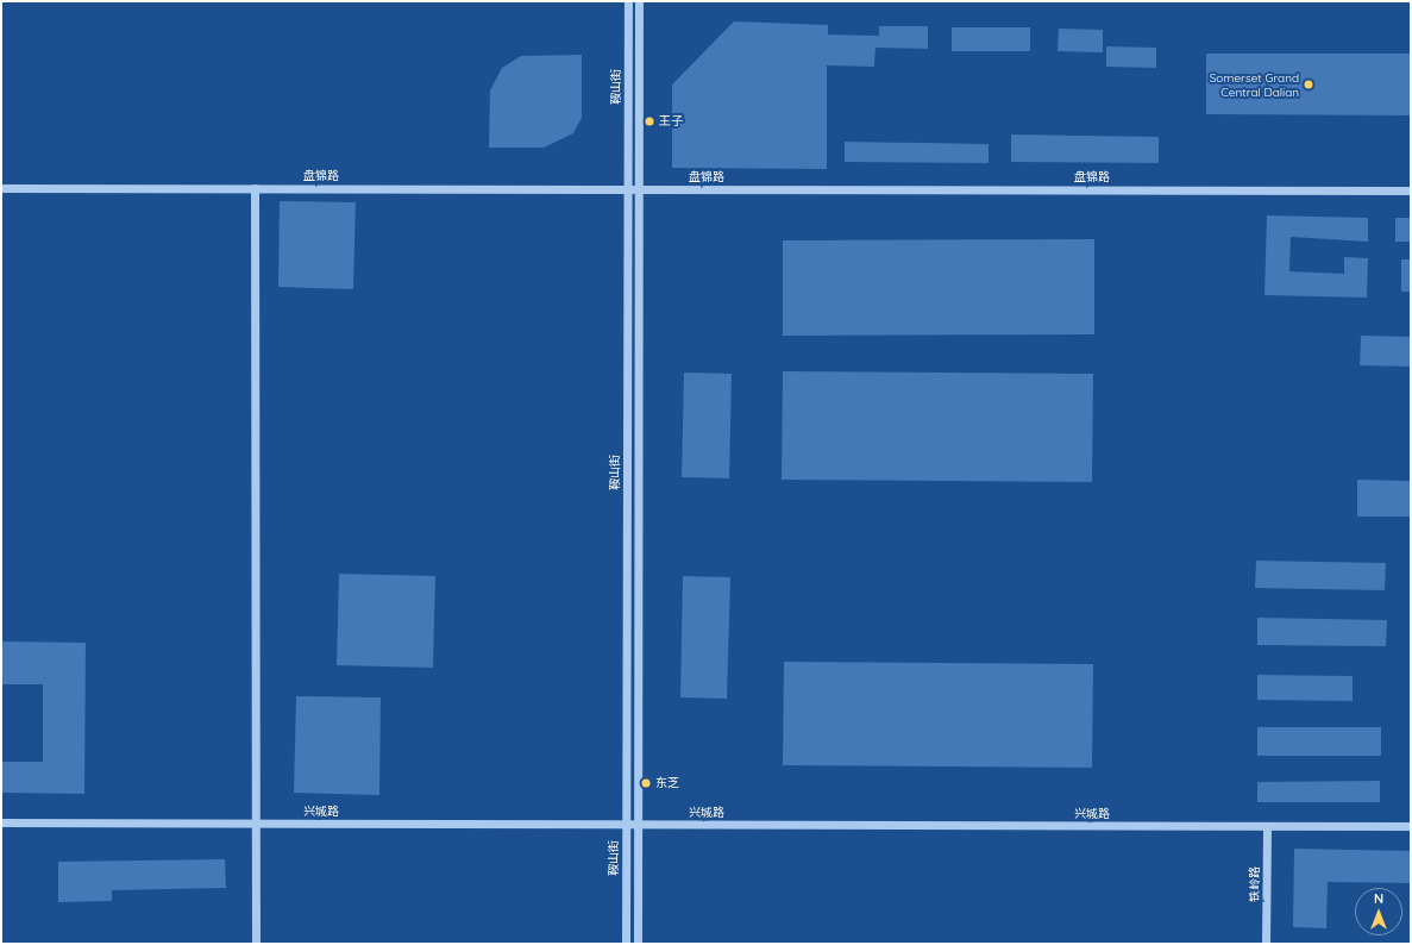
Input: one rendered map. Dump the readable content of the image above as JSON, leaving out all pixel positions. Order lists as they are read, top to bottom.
{
  "streets": {
    "street": [
      "鞍山街",
      "盘锦路",
      "兴城路",
      "铁岭路"
    ]
  },
  "crossings": [
    ["鞍山街", "盘锦路"],
    ["鞍山街", "兴城路"],
    ["兴城路", "铁岭路"]
  ],
  "places": ["Somerset Grand Central Dalian", "王子", "东芝"],
  "north": "top"
}
